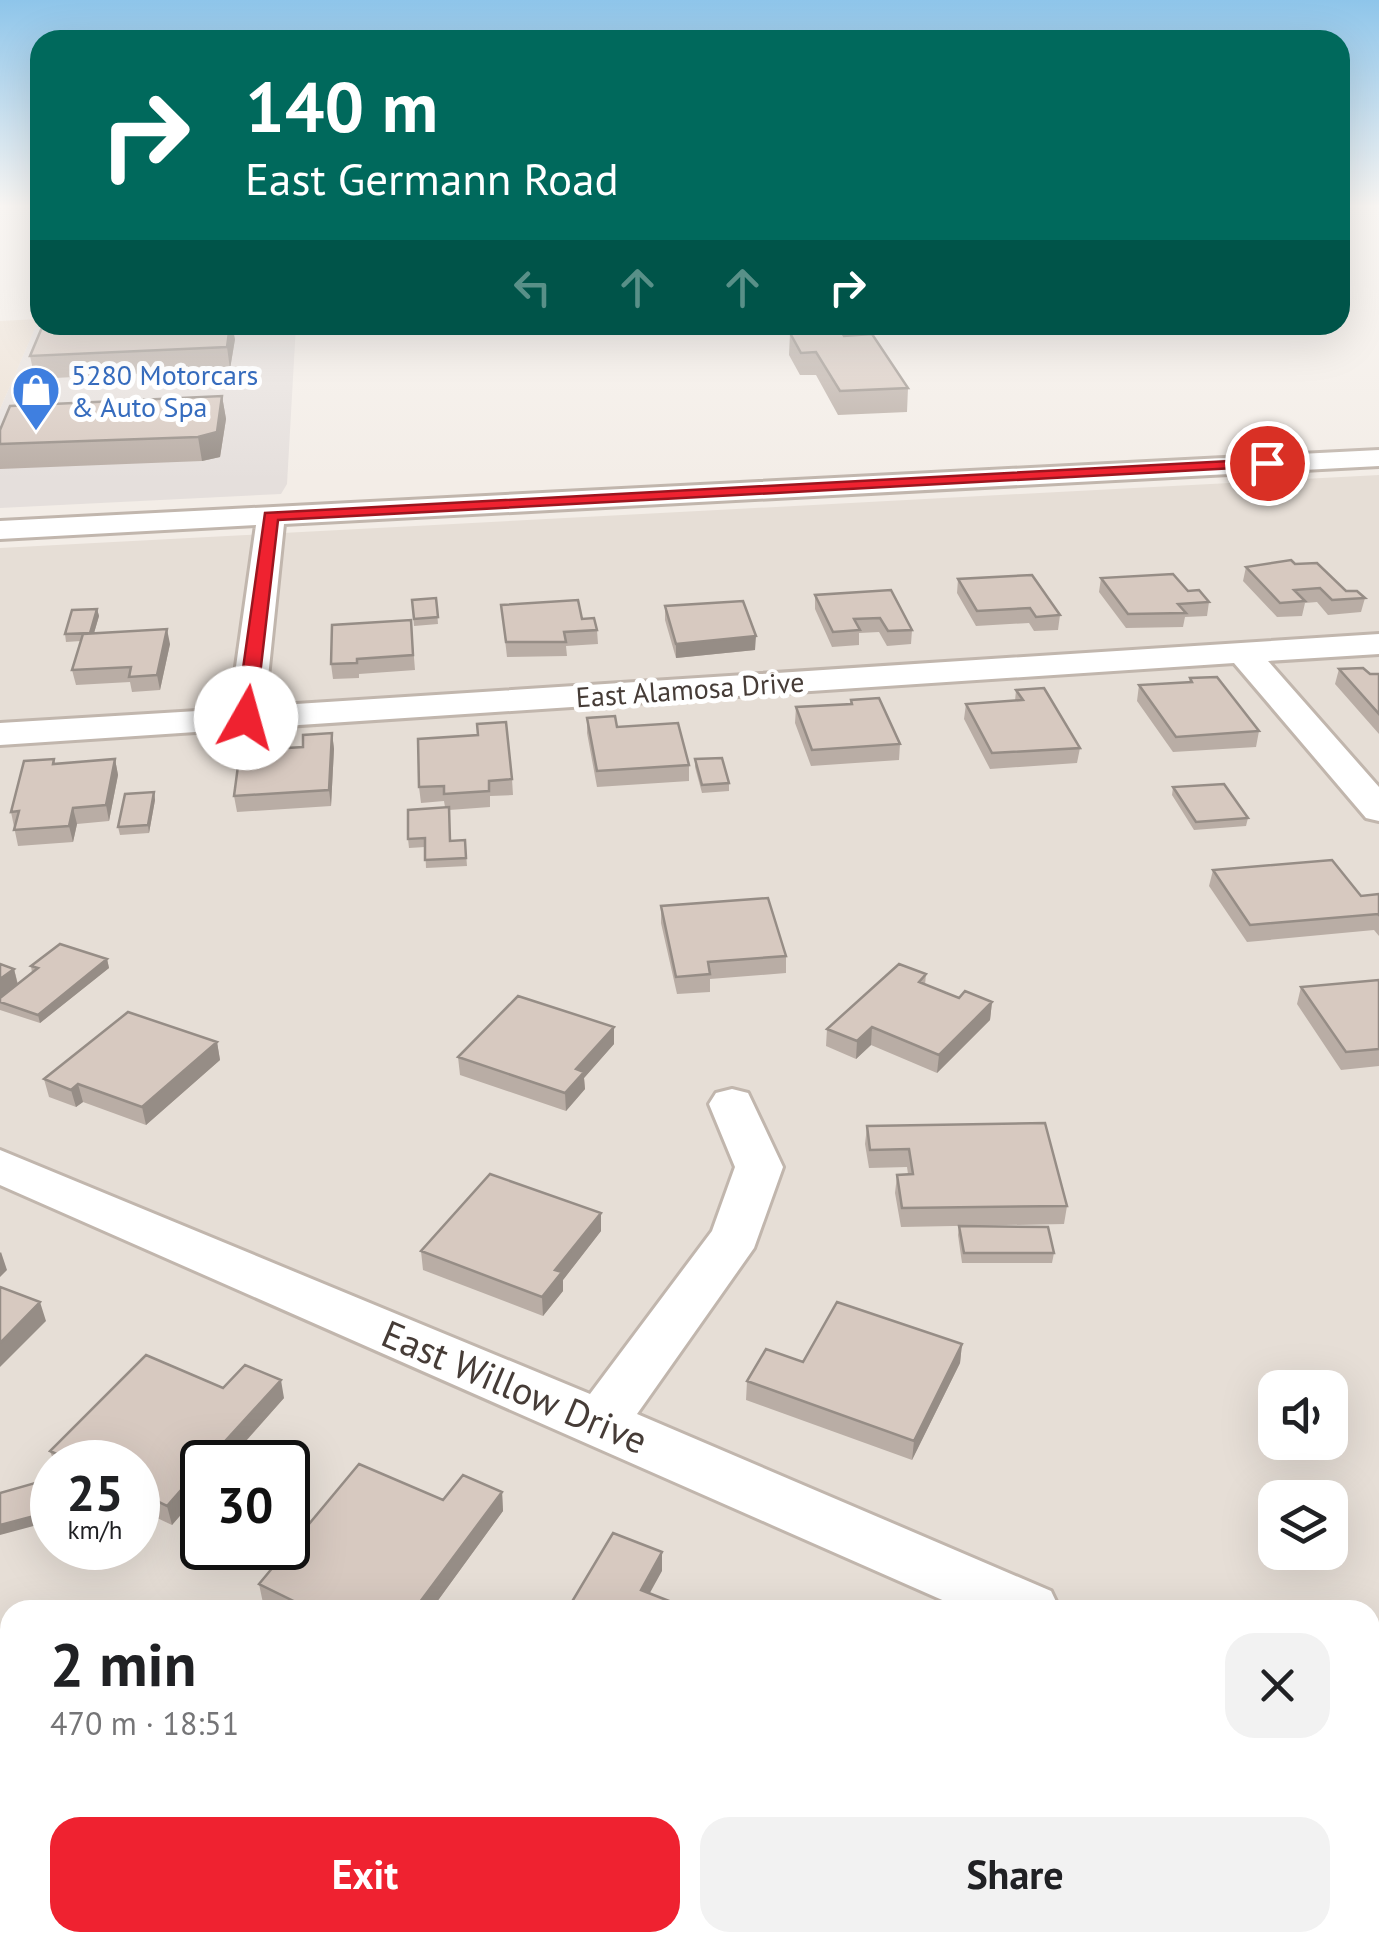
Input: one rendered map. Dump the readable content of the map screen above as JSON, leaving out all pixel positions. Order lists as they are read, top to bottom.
{
  "streets": {
    "street": ["East Alamosa Drive", "East Willow Drive"]
  },
  "places": {
    "shop": ["5280 Motorcars & Auto Spa"]
  },
  "page": {
    "turn": ["140 m", "East Germann Road"],
    "speed": "25 km/h",
    "limit": "30",
    "heading": ["2 min", "470 m · 18:51"],
    "buttons": ["Exit", "Share"]
  }
}
